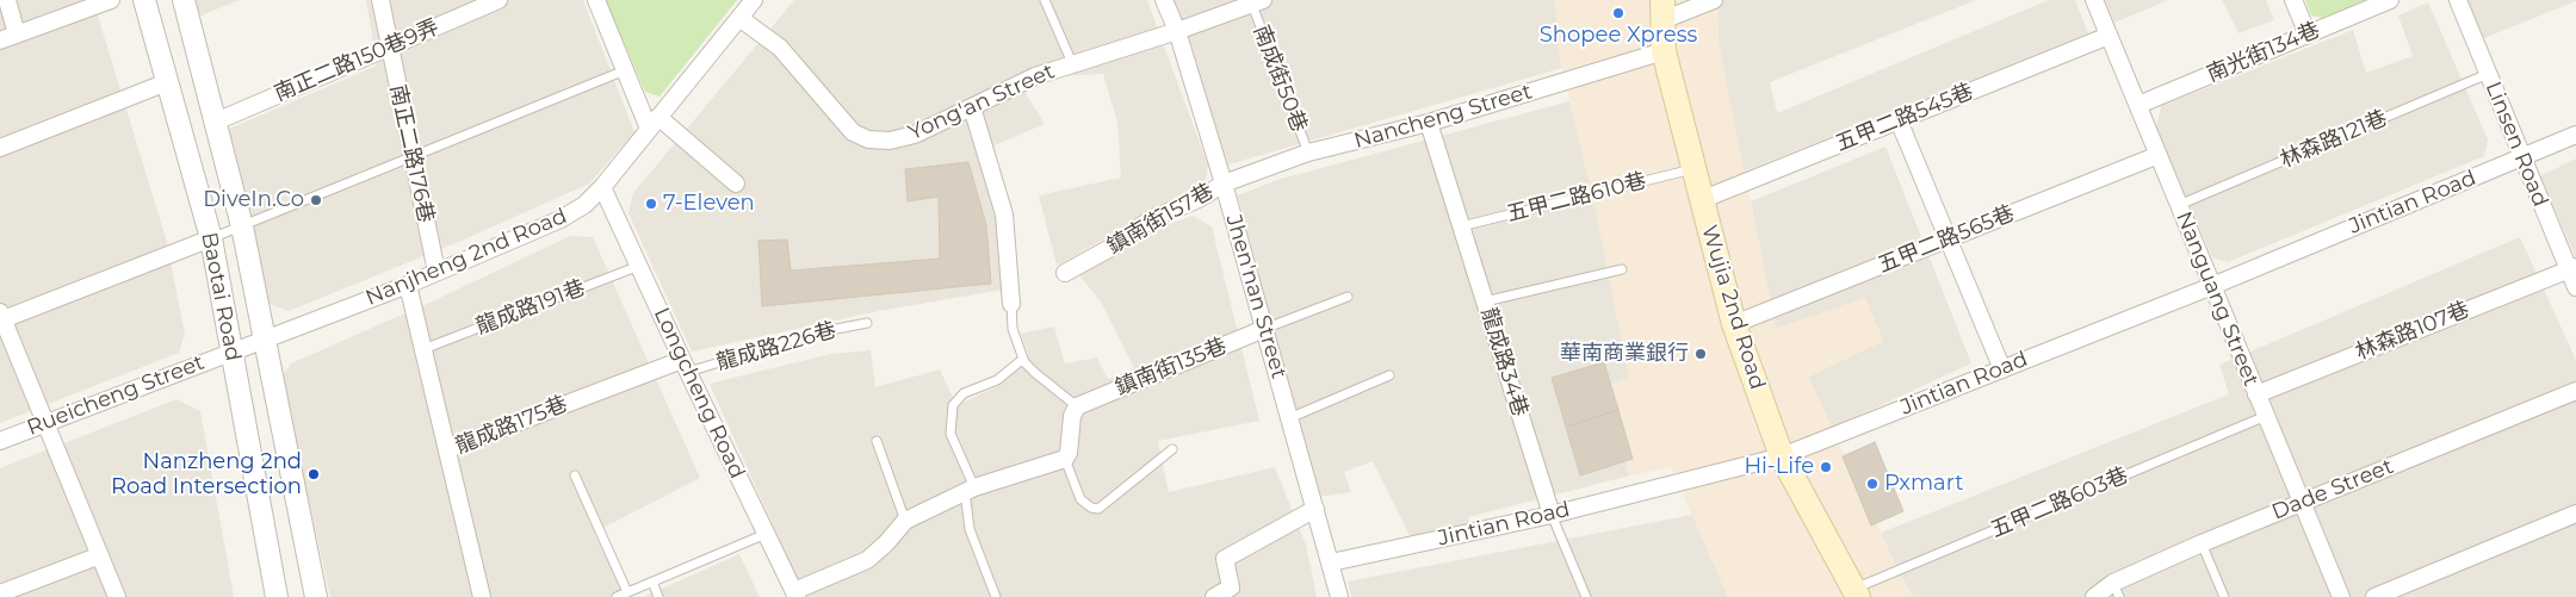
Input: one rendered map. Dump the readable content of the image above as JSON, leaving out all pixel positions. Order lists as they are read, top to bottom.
{
  "streets": {
    "main road": ["Wujia 2nd Road"],
    "street": [
      "南光街134巷",
      "南正二路150巷9弄",
      "Yong'an Street",
      "Nancheng Street",
      "五甲二路545巷",
      "Linsen Road",
      "南正二路176巷",
      "Jintian Road",
      "鎮南街157巷",
      "五甲二路565巷",
      "Nanjheng 2nd Road",
      "Baotai Road",
      "Jhen'nan Street",
      "Nanguang Street",
      "林森路107巷",
      "龍成路34巷",
      "鎮南街135巷",
      "Longcheng Road",
      "Rueicheng Street",
      "龍成路175巷",
      "Dade Street"
    ],
    "lane": [
      "南成街50巷",
      "林森路121巷",
      "五甲二路610巷",
      "龍成路191巷",
      "龍成路226巷",
      "五甲二路603巷"
    ]
  },
  "crossings": [
    ["南光街134巷", "Nanguang Street"],
    ["南正二路150巷9弄", "南正二路176巷"],
    ["南正二路150巷9弄", "Baotai Road"],
    ["南成街50巷", "Yong'an Street"],
    ["南成街50巷", "Nancheng Street"],
    ["Yong'an Street", "Nanjheng 2nd Road"],
    ["Yong'an Street", "Jhen'nan Street"],
    ["Nancheng Street", "鎮南街157巷"],
    ["Nancheng Street", "Jhen'nan Street"],
    ["Nancheng Street", "Wujia 2nd Road"],
    ["Nancheng Street", "龍成路34巷"],
    ["五甲二路545巷", "Nanguang Street"],
    ["五甲二路545巷", "Wujia 2nd Road"],
    ["林森路121巷", "Linsen Road"],
    ["林森路121巷", "Nanguang Street"],
    ["Linsen Road", "Jintian Road"],
    ["Linsen Road", "林森路107巷"],
    ["南正二路176巷", "Nanjheng 2nd Road"],
    ["五甲二路610巷", "Wujia 2nd Road"],
    ["五甲二路610巷", "龍成路34巷"],
    ["Jintian Road", "Jhen'nan Street"],
    ["Jintian Road", "Nanguang Street"],
    ["Jintian Road", "Wujia 2nd Road"],
    ["Jintian Road", "龍成路34巷"],
    ["鎮南街157巷", "Jhen'nan Street"],
    ["五甲二路565巷", "Nanguang Street"],
    ["五甲二路565巷", "Wujia 2nd Road"],
    ["Nanjheng 2nd Road", "Baotai Road"],
    ["Nanjheng 2nd Road", "Longcheng Road"],
    ["Nanjheng 2nd Road", "Rueicheng Street"],
    ["Baotai Road", "Rueicheng Street"],
    ["Jhen'nan Street", "鎮南街135巷"],
    ["Nanguang Street", "林森路107巷"],
    ["Nanguang Street", "Dade Street"],
    ["Nanguang Street", "五甲二路603巷"],
    ["龍成路191巷", "Longcheng Road"],
    ["Wujia 2nd Road", "五甲二路603巷"],
    ["龍成路226巷", "Longcheng Road"],
    ["龍成路226巷", "龍成路175巷"],
    ["Longcheng Road", "龍成路175巷"]
  ],
  "places": [
    "Shopee Xpress",
    "DiveIn.Co",
    "7-Eleven",
    "華南商業銀行",
    "Hi-Life",
    "Nanzheng 2nd Road Intersection",
    "Pxmart"
  ]
}
